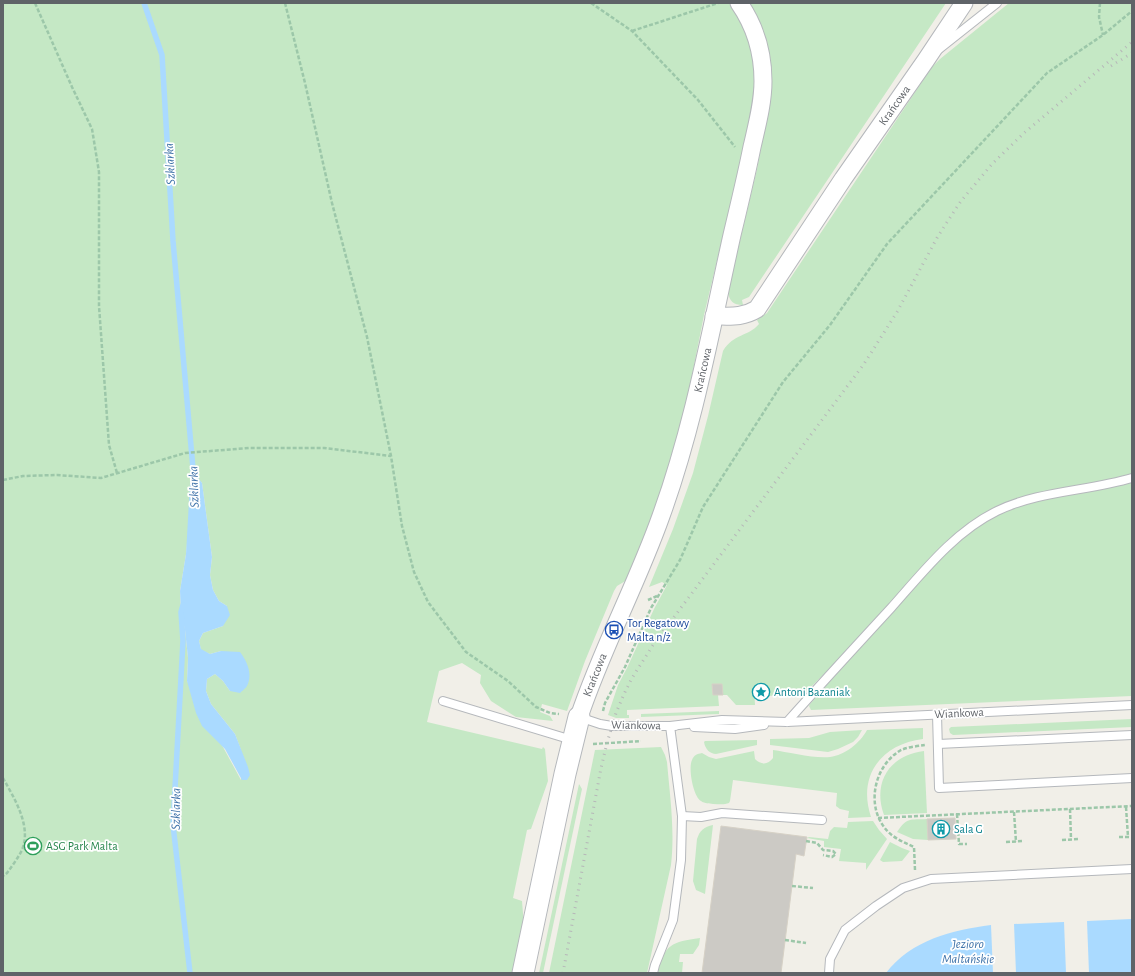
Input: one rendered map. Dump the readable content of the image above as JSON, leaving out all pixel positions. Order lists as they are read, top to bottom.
{
  "streets": {
    "street": ["Krańcowa"],
    "lane": ["Wiankowa"]
  },
  "crossings": [
    ["Krańcowa", "Wiankowa"]
  ],
  "water": ["Szklarka", "Jezioro Maltańskie"],
  "places": {
    "bus stop": ["Tor Regatowy Malta n/ż"],
    "place": ["Antoni Bazaniak"],
    "building": ["Sala G"],
    "sports": ["ASG Park Malta"]
  }
}
